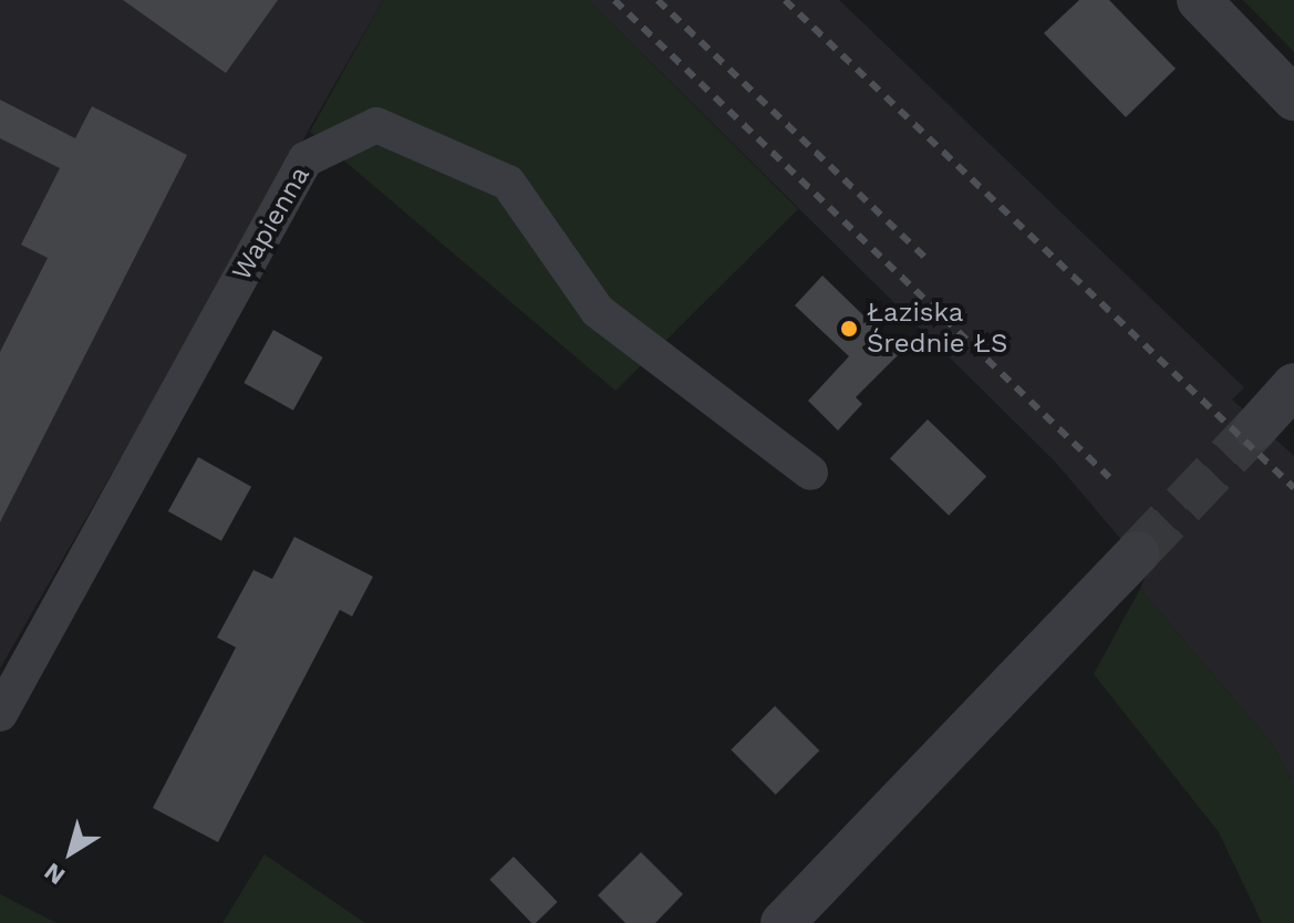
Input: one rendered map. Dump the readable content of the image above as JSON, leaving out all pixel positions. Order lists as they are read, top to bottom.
{
  "streets": {
    "street": ["Wapienna"]
  },
  "places": ["Łaziska Średnie ŁS"],
  "north": "bottom left"
}
